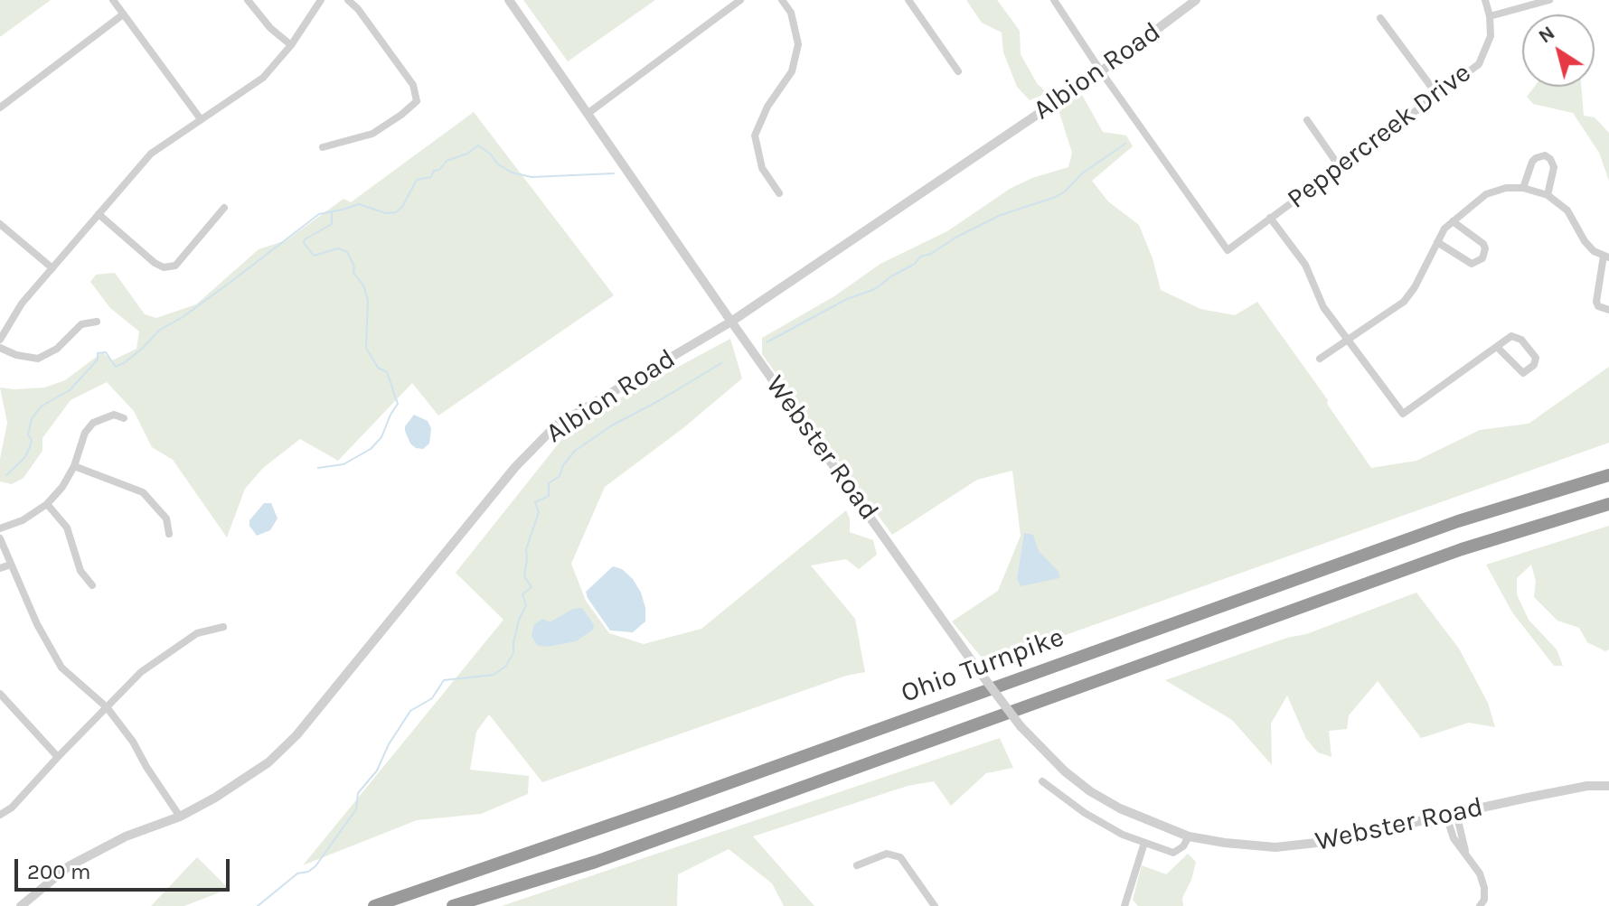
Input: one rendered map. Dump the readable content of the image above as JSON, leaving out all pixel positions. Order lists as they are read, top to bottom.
{
  "streets": {
    "highway": ["Ohio Turnpike"],
    "street": ["Albion Road", "Peppercreek Drive", "Webster Road"]
  },
  "crossings": [
    ["Albion Road", "Peppercreek Drive"],
    ["Albion Road", "Webster Road"]
  ],
  "scale_bar": "200 m",
  "north": "top left"
}
